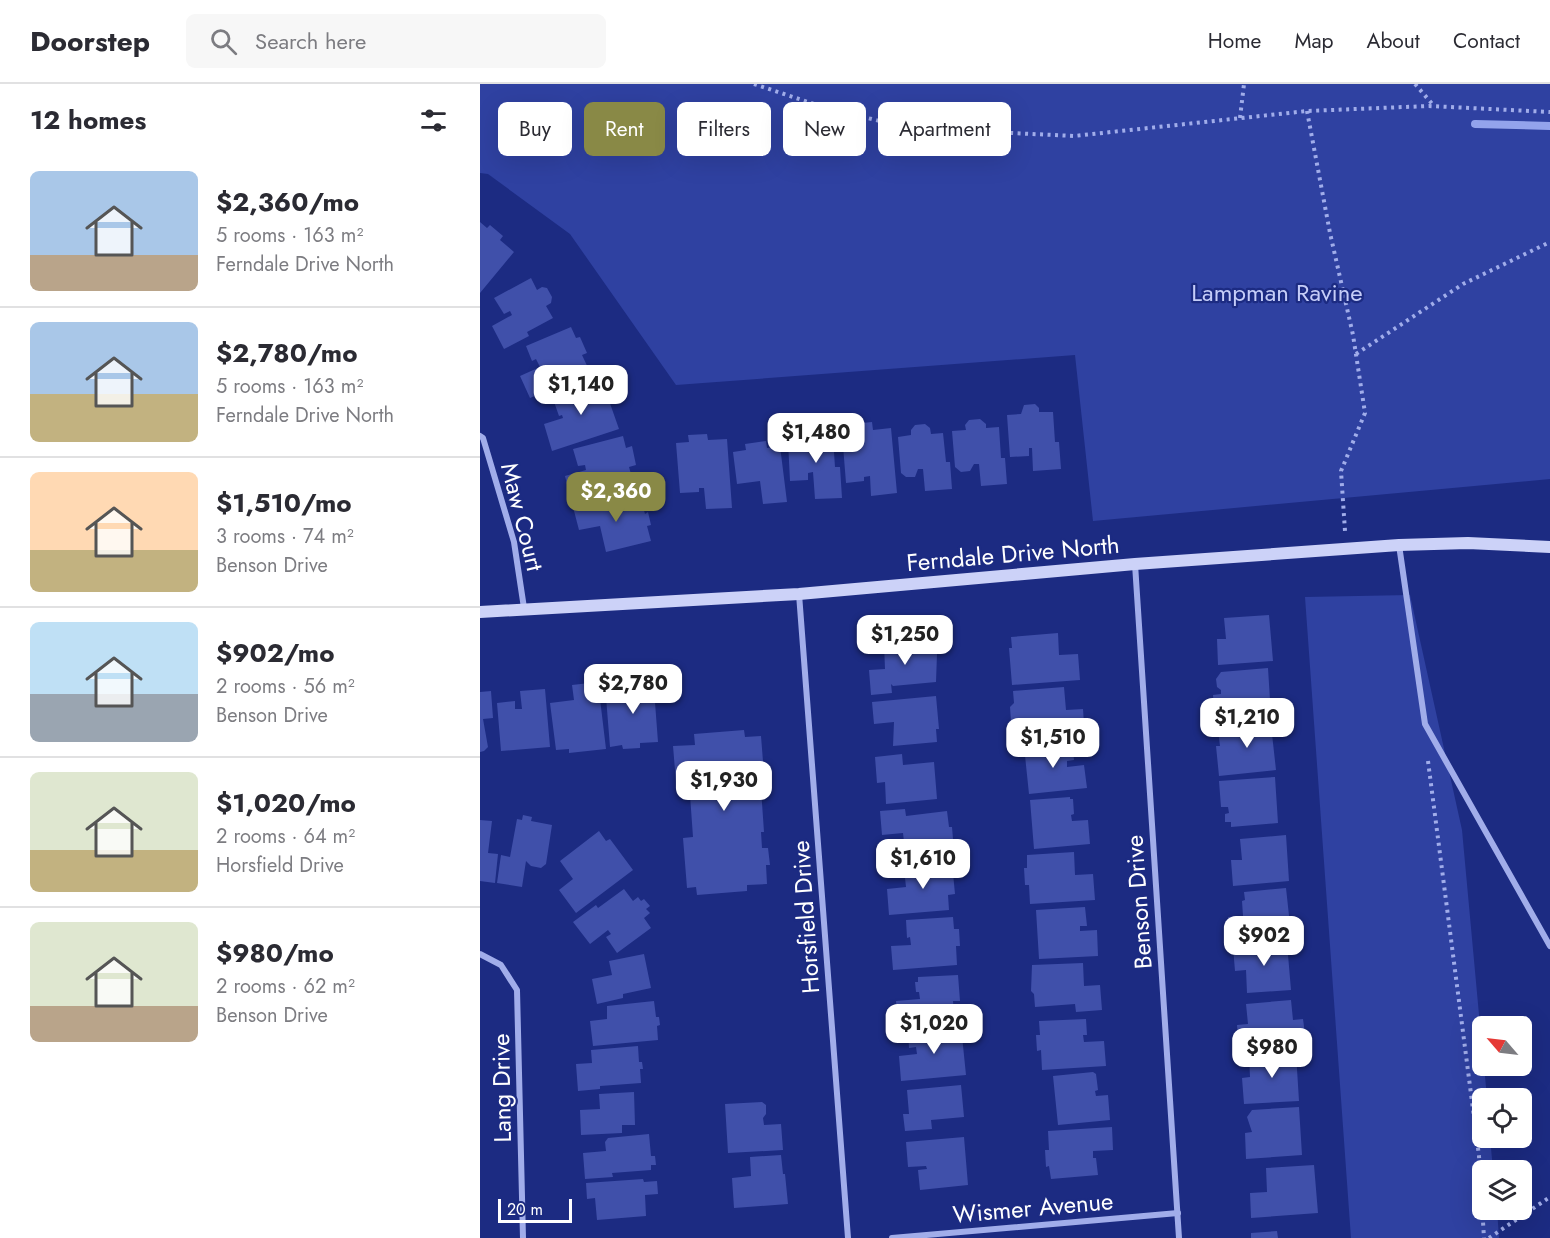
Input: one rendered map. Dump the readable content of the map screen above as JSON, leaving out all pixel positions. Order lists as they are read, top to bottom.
{
  "streets": {
    "main road": ["Ferndale Drive North"],
    "street": [
      "Maw Court",
      "Benson Drive",
      "Horsfield Drive",
      "Lang Drive",
      "Wismer Avenue"
    ]
  },
  "crossings": [
    ["Maw Court", "Ferndale Drive North"],
    ["Ferndale Drive North", "Benson Drive"],
    ["Ferndale Drive North", "Horsfield Drive"],
    ["Benson Drive", "Wismer Avenue"]
  ],
  "parks": ["Lampman Ravine"],
  "scale_bar": "20 m",
  "north": "top left",
  "page": {
    "header": "Doorstep",
    "search": "Search here",
    "nav": [
      "Home",
      "Map",
      "About",
      "Contact"
    ],
    "heading": "12 homes",
    "chip": [
      "Buy",
      "Rent",
      "Filters",
      "New",
      "Apartment"
    ],
    "list": [
      {
        "name": "$2,360/mo",
        "note": "5 rooms · 163 m² · Ferndale Drive North"
      },
      {
        "name": "$2,780/mo",
        "note": "5 rooms · 163 m² · Ferndale Drive North"
      },
      {
        "name": "$1,510/mo",
        "note": "3 rooms · 74 m² · Benson Drive"
      },
      {
        "name": "$902/mo",
        "note": "2 rooms · 56 m² · Benson Drive"
      },
      {
        "name": "$1,020/mo",
        "note": "2 rooms · 64 m² · Horsfield Drive"
      },
      {
        "name": "$980/mo",
        "note": "2 rooms · 62 m² · Benson Drive"
      }
    ],
    "price": [
      "$1,140",
      "$1,480",
      "$2,360",
      "$1,250",
      "$2,780",
      "$1,210",
      "$1,510",
      "$1,930",
      "$1,610",
      "$902",
      "$1,020",
      "$980"
    ],
    "scale": "20 m"
  }
}
